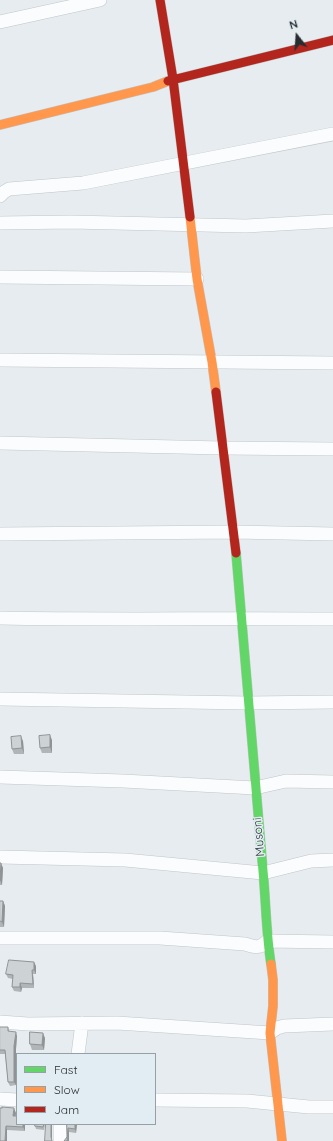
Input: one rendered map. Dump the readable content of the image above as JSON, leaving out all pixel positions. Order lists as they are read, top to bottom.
{
  "streets": {
    "street": ["Musoni"]
  },
  "legend": ["Fast", "Slow", "Jam"],
  "north": "top"
}
